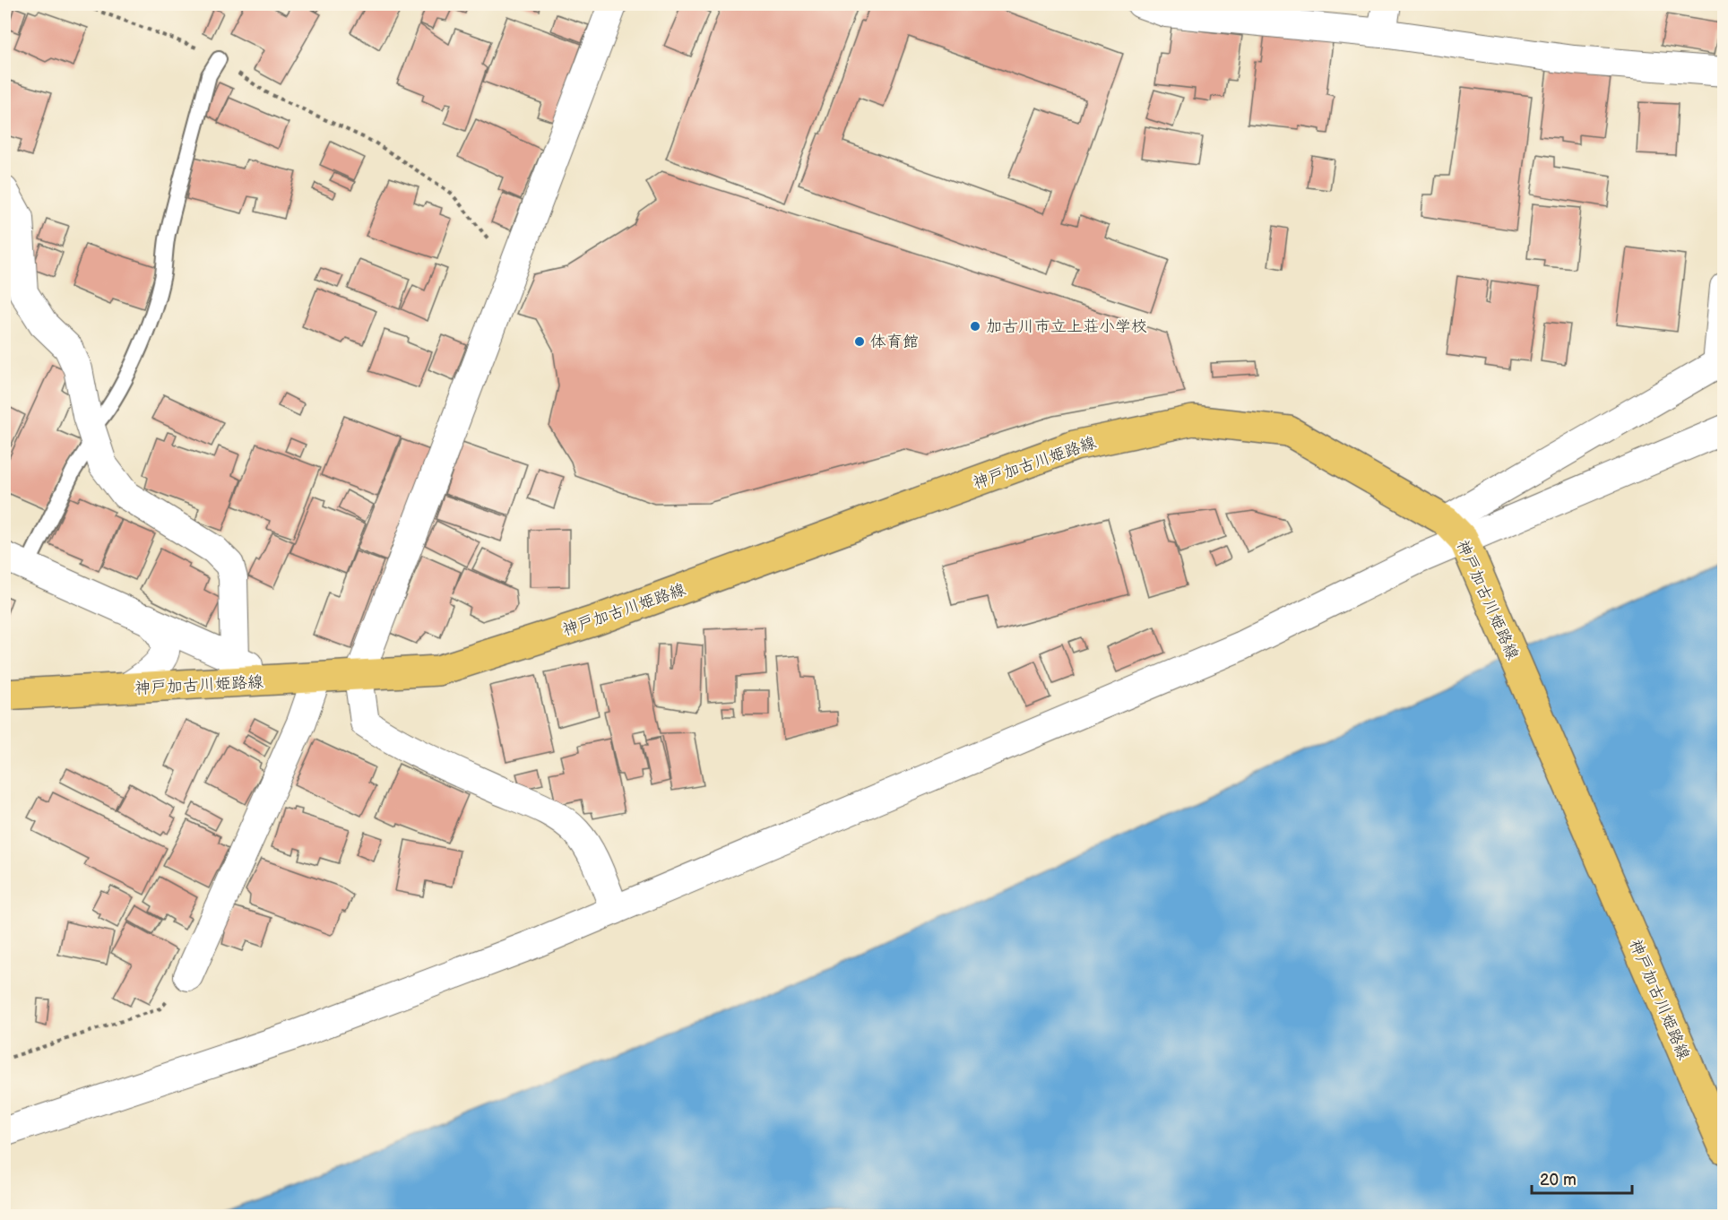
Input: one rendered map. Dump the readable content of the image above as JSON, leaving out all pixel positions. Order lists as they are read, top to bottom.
{
  "streets": {
    "main road": ["神戸加古川姫路線"]
  },
  "places": ["加古川市立上荘小学校", "体育館"],
  "scale_bar": "20 m"
}
